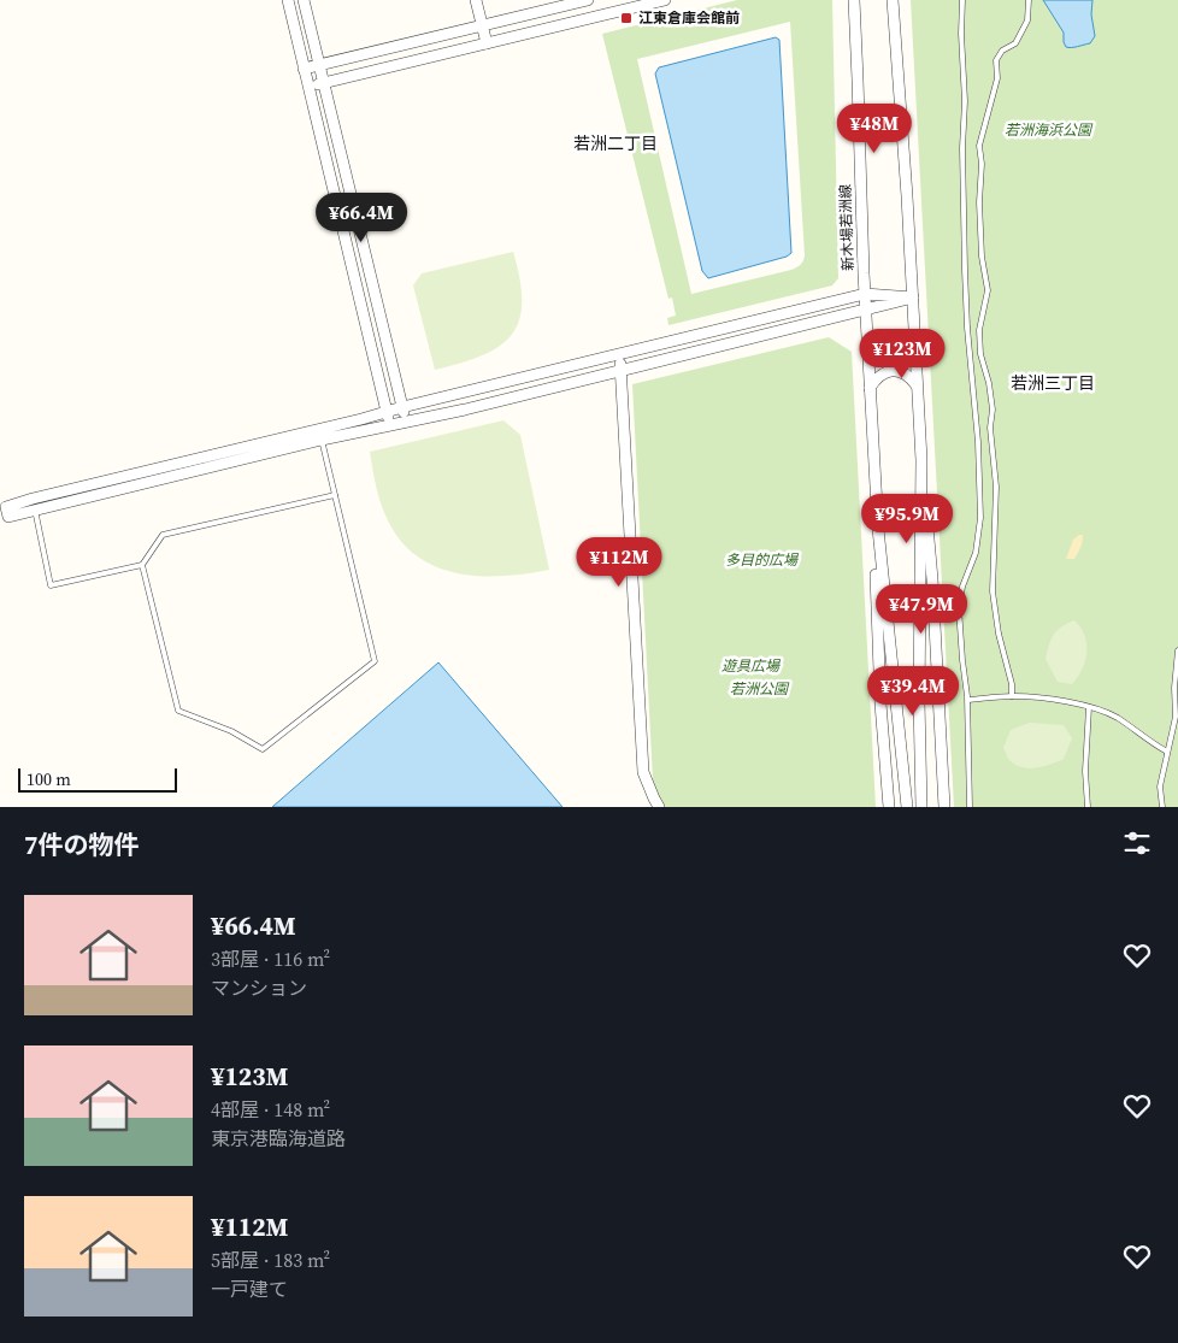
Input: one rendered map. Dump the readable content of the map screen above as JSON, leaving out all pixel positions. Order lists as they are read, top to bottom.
{
  "streets": {
    "street": ["新木場若洲線"]
  },
  "districts": ["若洲二丁目", "若洲三丁目"],
  "parks": [
    "若洲海浜公園",
    "多目的広場",
    "遊具広場",
    "若洲公園"
  ],
  "places": {
    "transit": ["江東倉庫会館前"]
  },
  "scale_bar": "100 m",
  "page": {
    "price": [
      "¥48M",
      "¥66.4M",
      "¥123M",
      "¥95.9M",
      "¥112M",
      "¥47.9M",
      "¥39.4M"
    ],
    "scale": "100 m",
    "heading": "7件の物件",
    "list": [
      {
        "name": "¥66.4M",
        "note": "3部屋 · 116 m² · マンション"
      },
      {
        "name": "¥123M",
        "note": "4部屋 · 148 m² · 東京港臨海道路"
      },
      {
        "name": "¥112M",
        "note": "5部屋 · 183 m² · 一戸建て"
      }
    ]
  }
}
